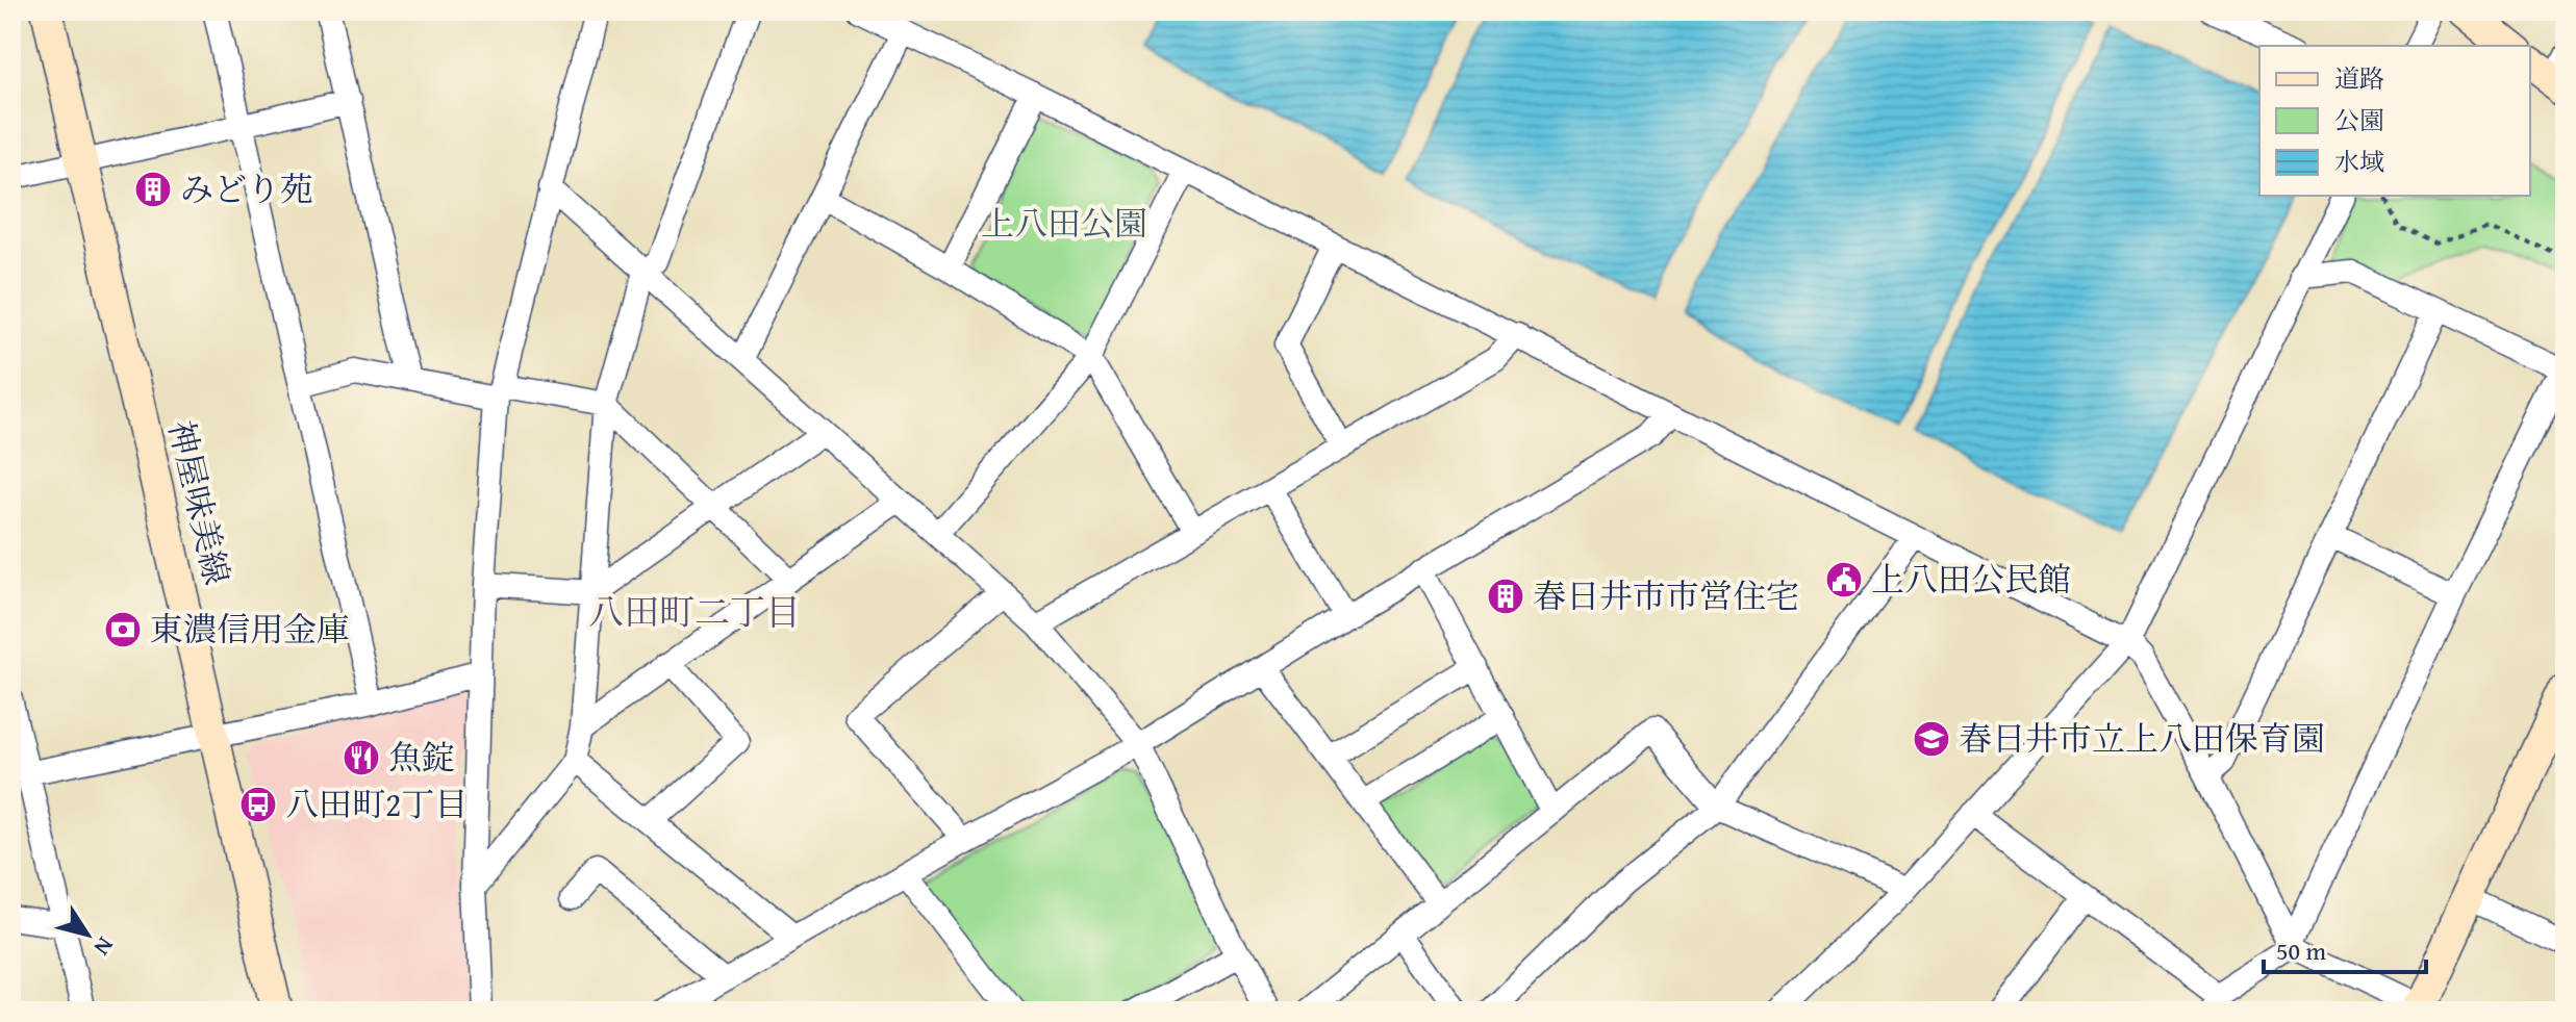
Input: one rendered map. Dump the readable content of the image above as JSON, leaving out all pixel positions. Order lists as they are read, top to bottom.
{
  "streets": {
    "main road": ["神屋味美線"]
  },
  "districts": ["八田町二丁目"],
  "parks": ["上八田公園"],
  "places": {
    "building": ["みどり苑", "春日井市市営住宅"],
    "public building": ["上八田公民館"],
    "bank": ["東濃信用金庫"],
    "school or university": ["春日井市立上八田保育園"],
    "restaurant": ["魚錠"],
    "bus stop": ["八田町2丁目"]
  },
  "legend": ["道路", "公園", "水域"],
  "scale_bar": "50 m",
  "north": "bottom right"
}
